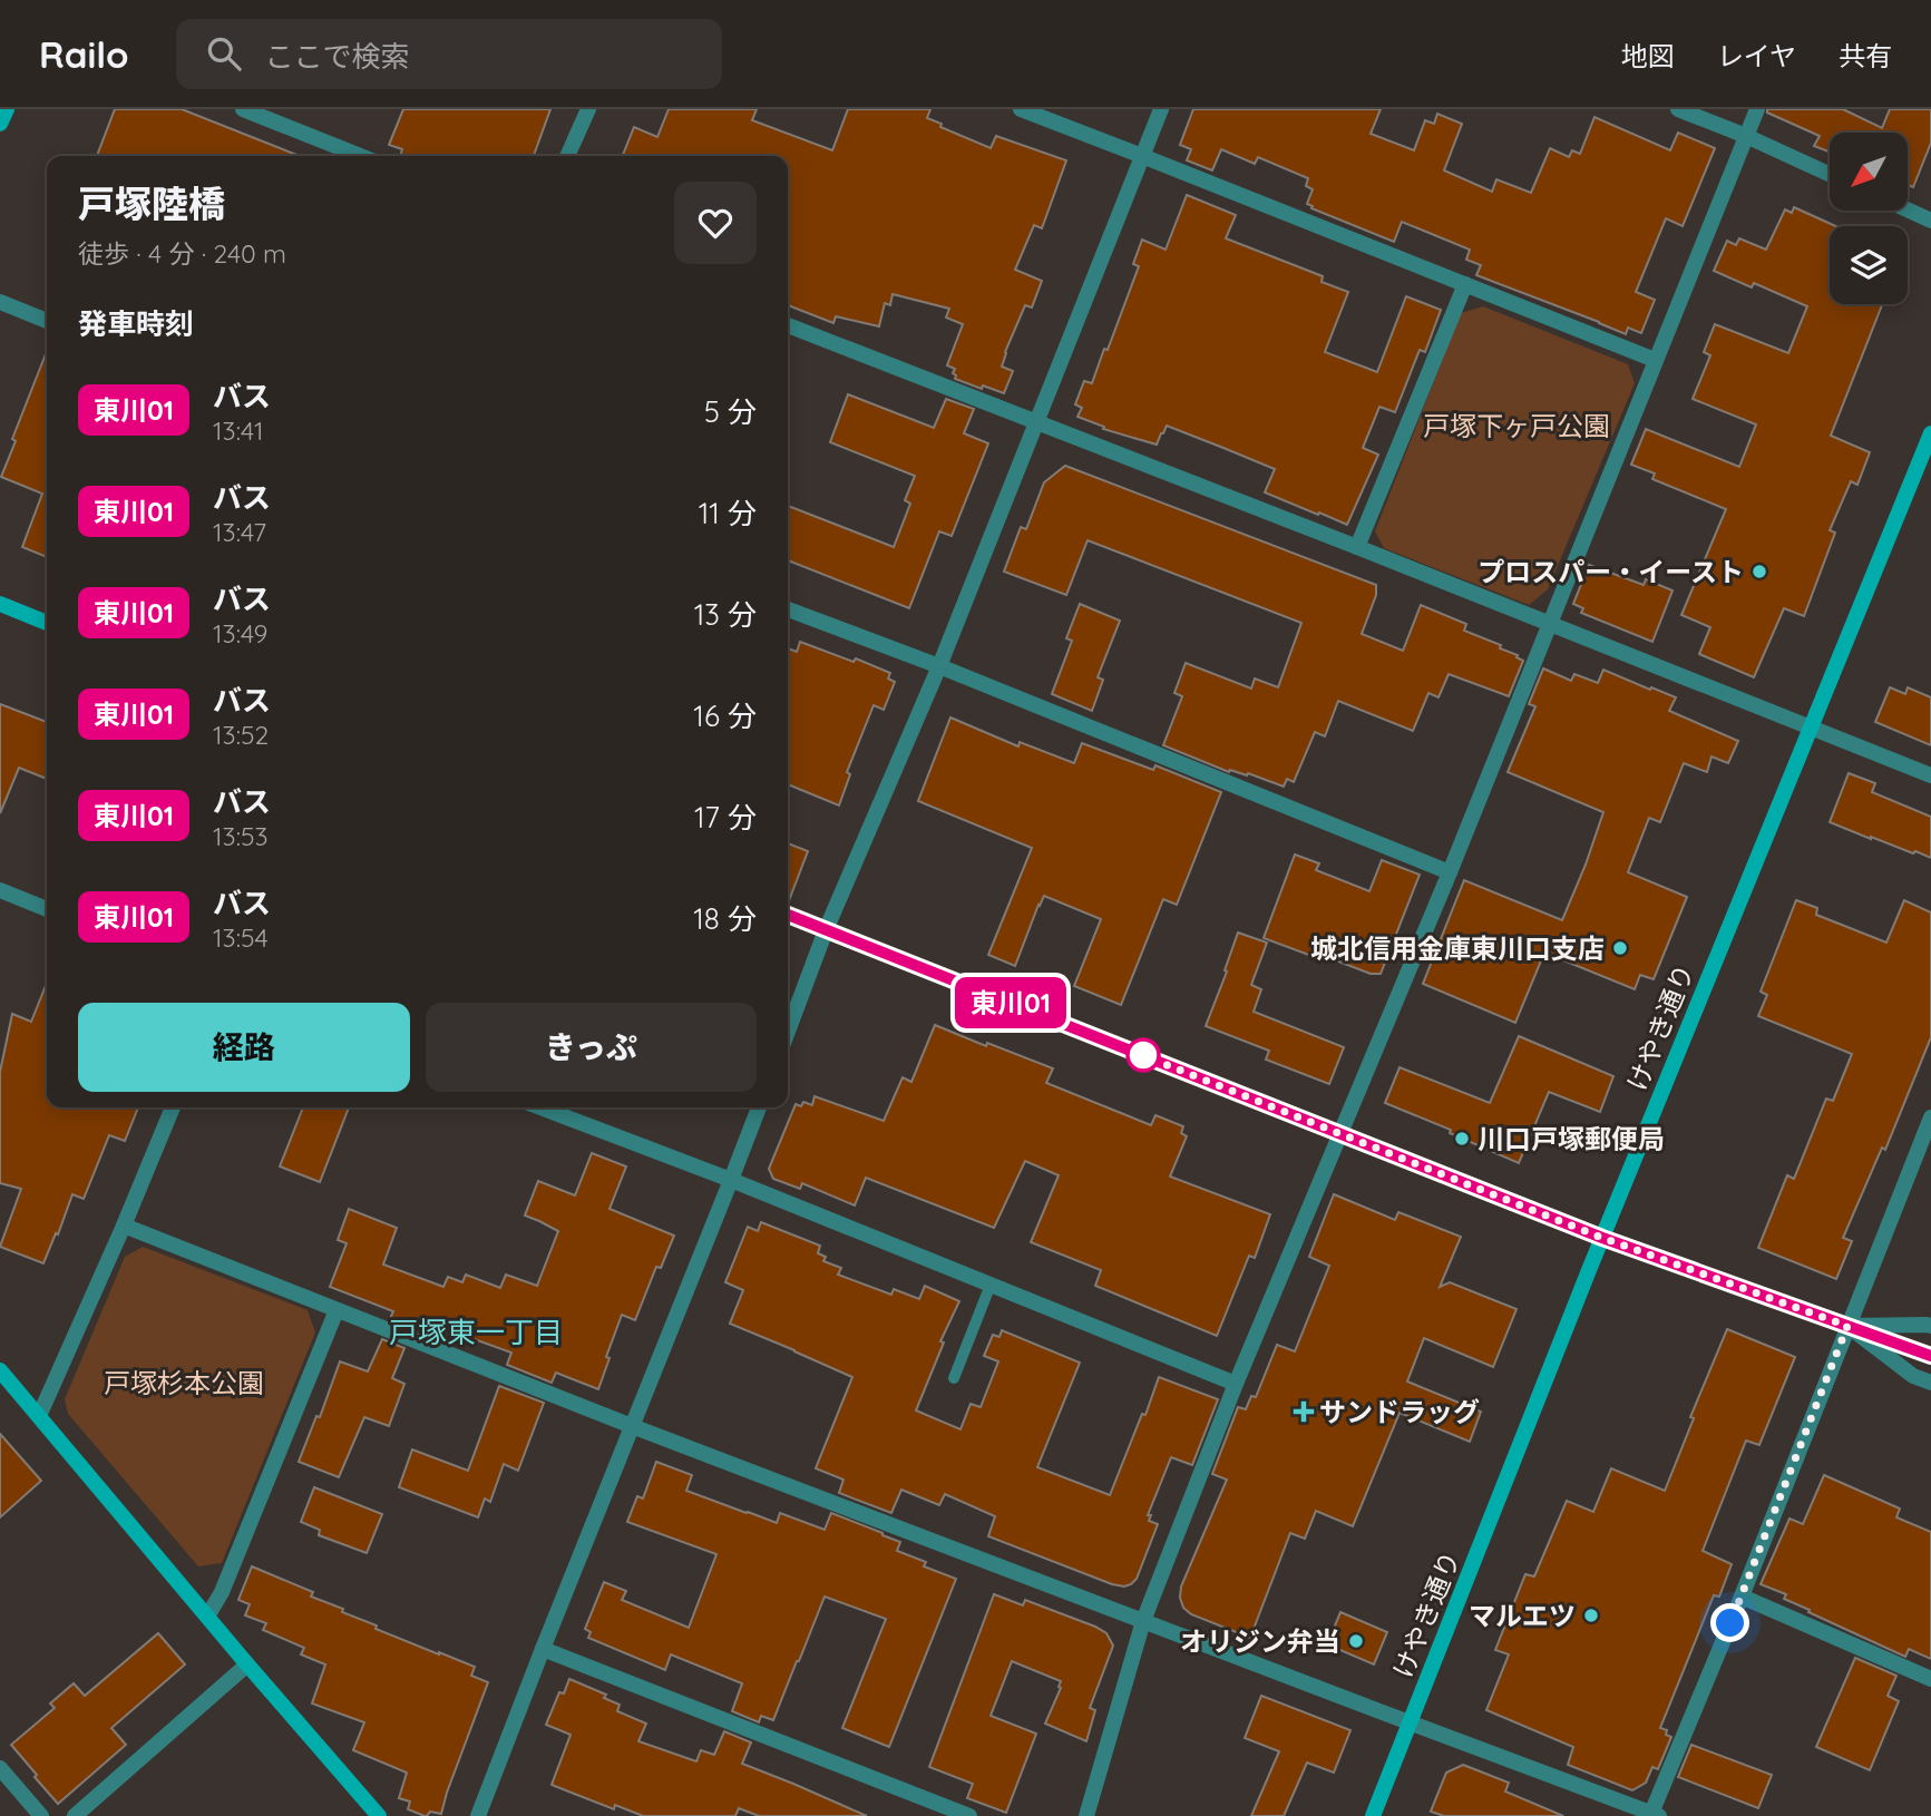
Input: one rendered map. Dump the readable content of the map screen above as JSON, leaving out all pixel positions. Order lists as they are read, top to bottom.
{
  "streets": {
    "street": ["けやき通り"]
  },
  "districts": ["戸塚東一丁目"],
  "parks": ["戸塚下ヶ戸公園", "戸塚杉本公園"],
  "places": {
    "other": [
      "プロスパー・イースト",
      "城北信用金庫東川口支店",
      "川口戸塚郵便局",
      "マルエツ",
      "オリジン弁当"
    ],
    "health": ["サンドラッグ"]
  },
  "lines": ["bus line 東川01"],
  "north": "bottom left",
  "page": {
    "header": "Railo",
    "search": "ここで検索",
    "nav": ["地図", "レイヤ", "共有"],
    "on_map": "東川01",
    "heading": [
      ["戸塚陸橋", "徒歩 · 4 分 · 240 m"],
      "発車時刻"
    ],
    "list": [
      {
        "mark": "東川01",
        "name": "バス",
        "note": "13:41",
        "value": "5 分"
      },
      {
        "mark": "東川01",
        "name": "バス",
        "note": "13:47",
        "value": "11 分"
      },
      {
        "mark": "東川01",
        "name": "バス",
        "note": "13:49",
        "value": "13 分"
      },
      {
        "mark": "東川01",
        "name": "バス",
        "note": "13:52",
        "value": "16 分"
      },
      {
        "mark": "東川01",
        "name": "バス",
        "note": "13:53",
        "value": "17 分"
      },
      {
        "mark": "東川01",
        "name": "バス",
        "note": "13:54",
        "value": "18 分"
      }
    ],
    "buttons": ["経路", "きっぷ"]
  }
}
